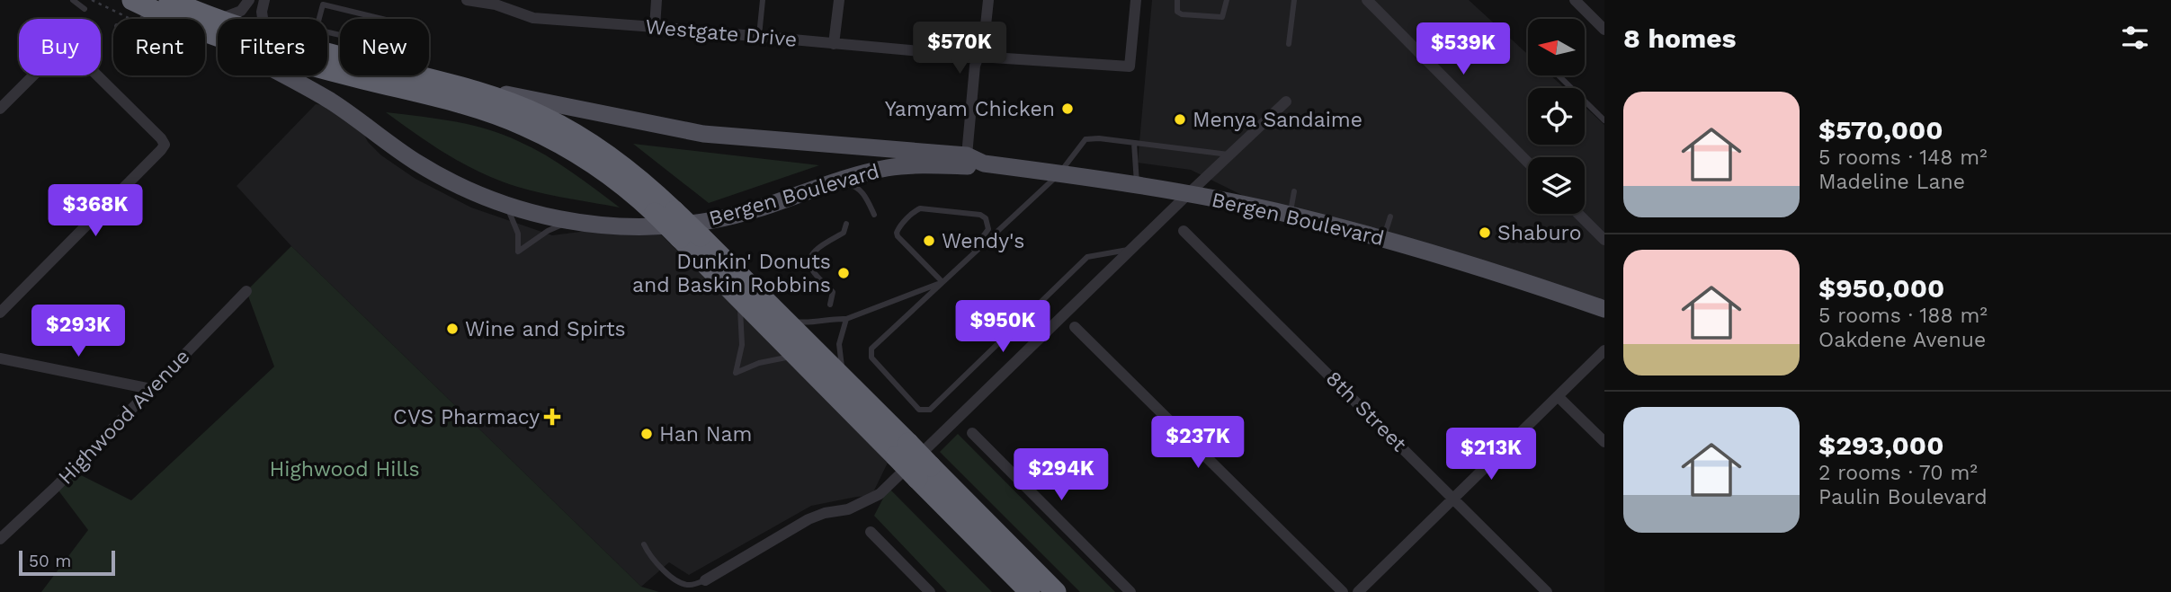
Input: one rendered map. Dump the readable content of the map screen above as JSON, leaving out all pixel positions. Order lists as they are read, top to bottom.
{
  "streets": {
    "highway": ["Bergen Boulevard"],
    "street": ["Westgate Drive", "8th Street", "Highwood Avenue"]
  },
  "parks": ["Highwood Hills"],
  "places": {
    "other": [
      "Yamyam Chicken",
      "Menya Sandaime",
      "Shaburo",
      "Wendy's",
      "Dunkin' Donuts and Baskin Robbins",
      "Wine and Spirts",
      "Han Nam"
    ],
    "health": ["CVS Pharmacy"]
  },
  "scale_bar": "50 m",
  "north": "left",
  "page": {
    "heading": "8 homes",
    "chip": [
      "Buy",
      "Rent",
      "Filters",
      "New"
    ],
    "price": [
      "$570K",
      "$539K",
      "$368K",
      "$950K",
      "$293K",
      "$237K",
      "$213K",
      "$294K"
    ],
    "list": [
      {
        "name": "$570,000",
        "note": "5 rooms · 148 m² · Madeline Lane"
      },
      {
        "name": "$950,000",
        "note": "5 rooms · 188 m² · Oakdene Avenue"
      },
      {
        "name": "$293,000",
        "note": "2 rooms · 70 m² · Paulin Boulevard"
      }
    ],
    "scale": "50 m"
  }
}
